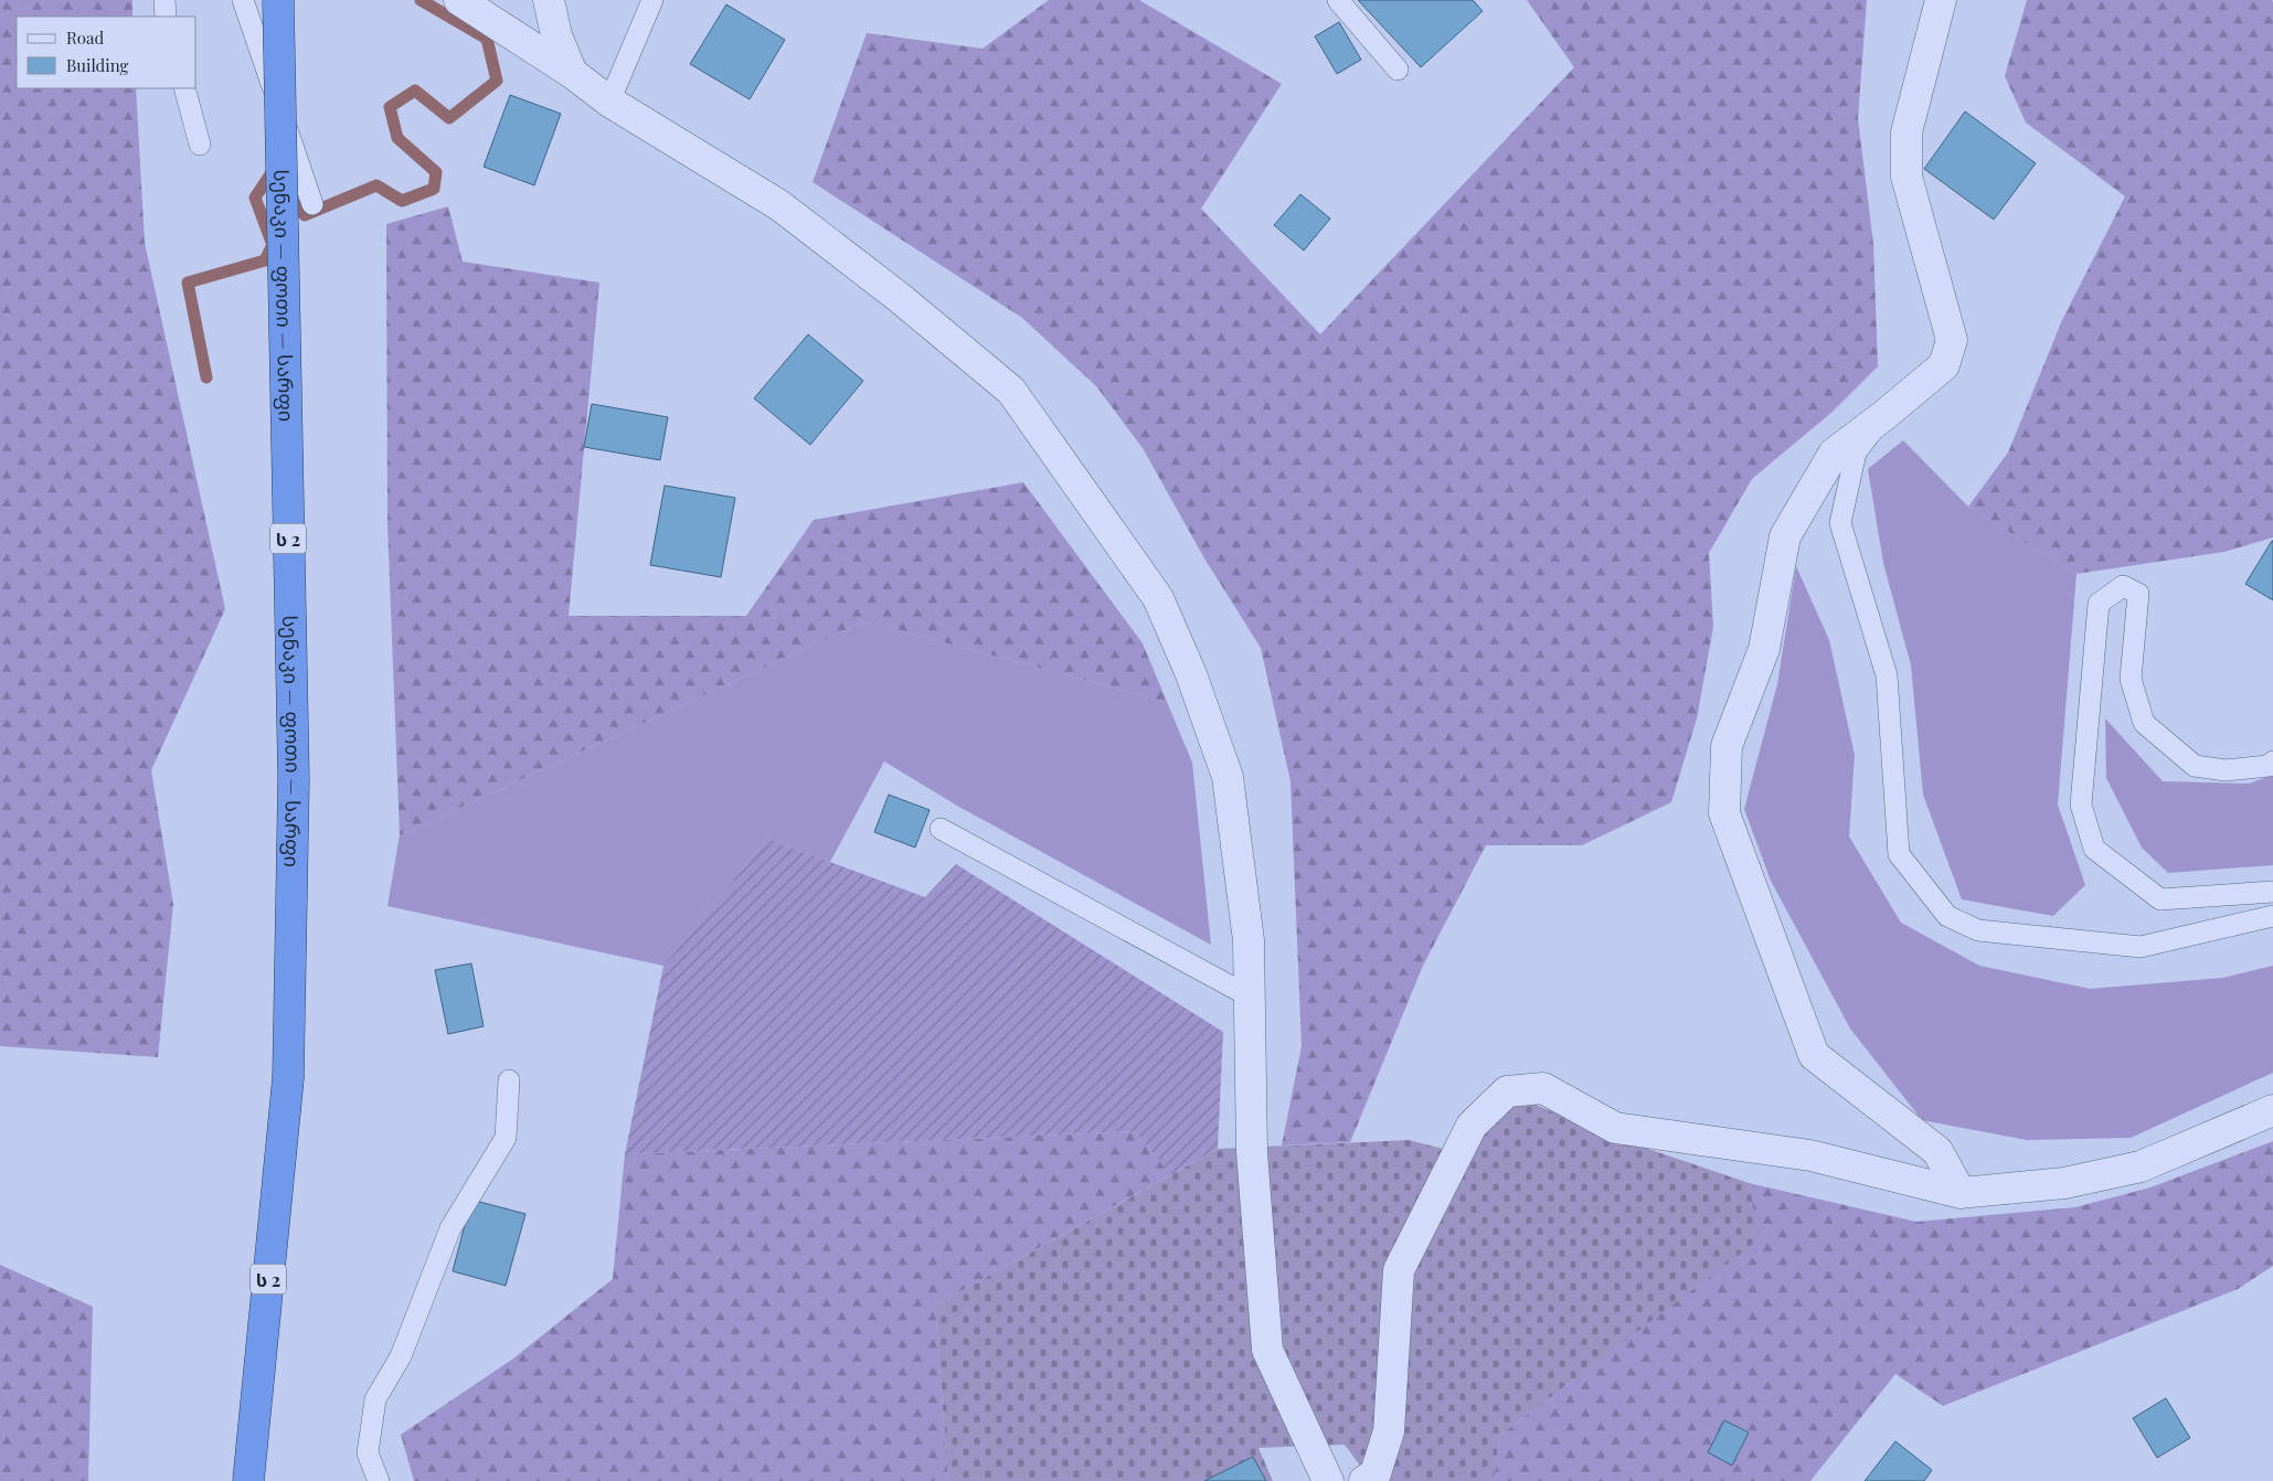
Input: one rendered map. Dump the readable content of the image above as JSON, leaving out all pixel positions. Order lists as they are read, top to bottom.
{
  "streets": {
    "highway": ["სენაკი — ფოთი — სარფი", "ს 2"]
  },
  "legend": ["Road", "Building"]
}
